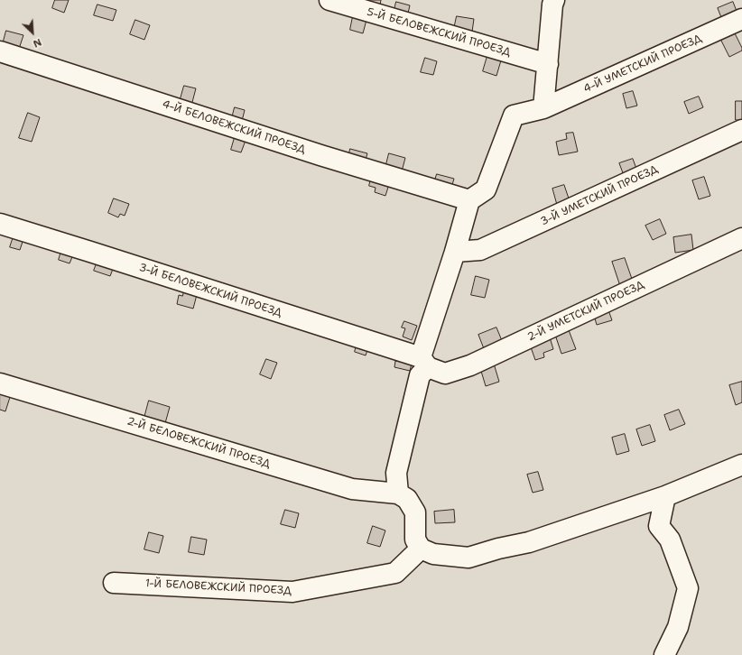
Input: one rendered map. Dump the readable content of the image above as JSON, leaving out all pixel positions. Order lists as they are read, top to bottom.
{
  "streets": {
    "lane": [
      "5-Й БЕЛОВЕЖСКИЙ ПРОЕЗД",
      "4-Й УМЕТСКИЙ ПРОЕЗД",
      "4-Й БЕЛОВЕЖСКИЙ ПРОЕЗД",
      "3-Й УМЕТСКИЙ ПРОЕЗД",
      "3-Й БЕЛОВЕЖСКИЙ ПРОЕЗД",
      "2-Й УМЕТСКИЙ ПРОЕЗД",
      "2-Й БЕЛОВЕЖСКИЙ ПРОЕЗД",
      "1-Й БЕЛОВЕЖСКИЙ ПРОЕЗД"
    ]
  },
  "crossings": [
    ["4-Й УМЕТСКИЙ ПРОЕЗД", "4-Й БЕЛОВЕЖСКИЙ ПРОЕЗД"],
    ["3-Й БЕЛОВЕЖСКИЙ ПРОЕЗД", "2-Й УМЕТСКИЙ ПРОЕЗД"]
  ],
  "north": "bottom right"
}
